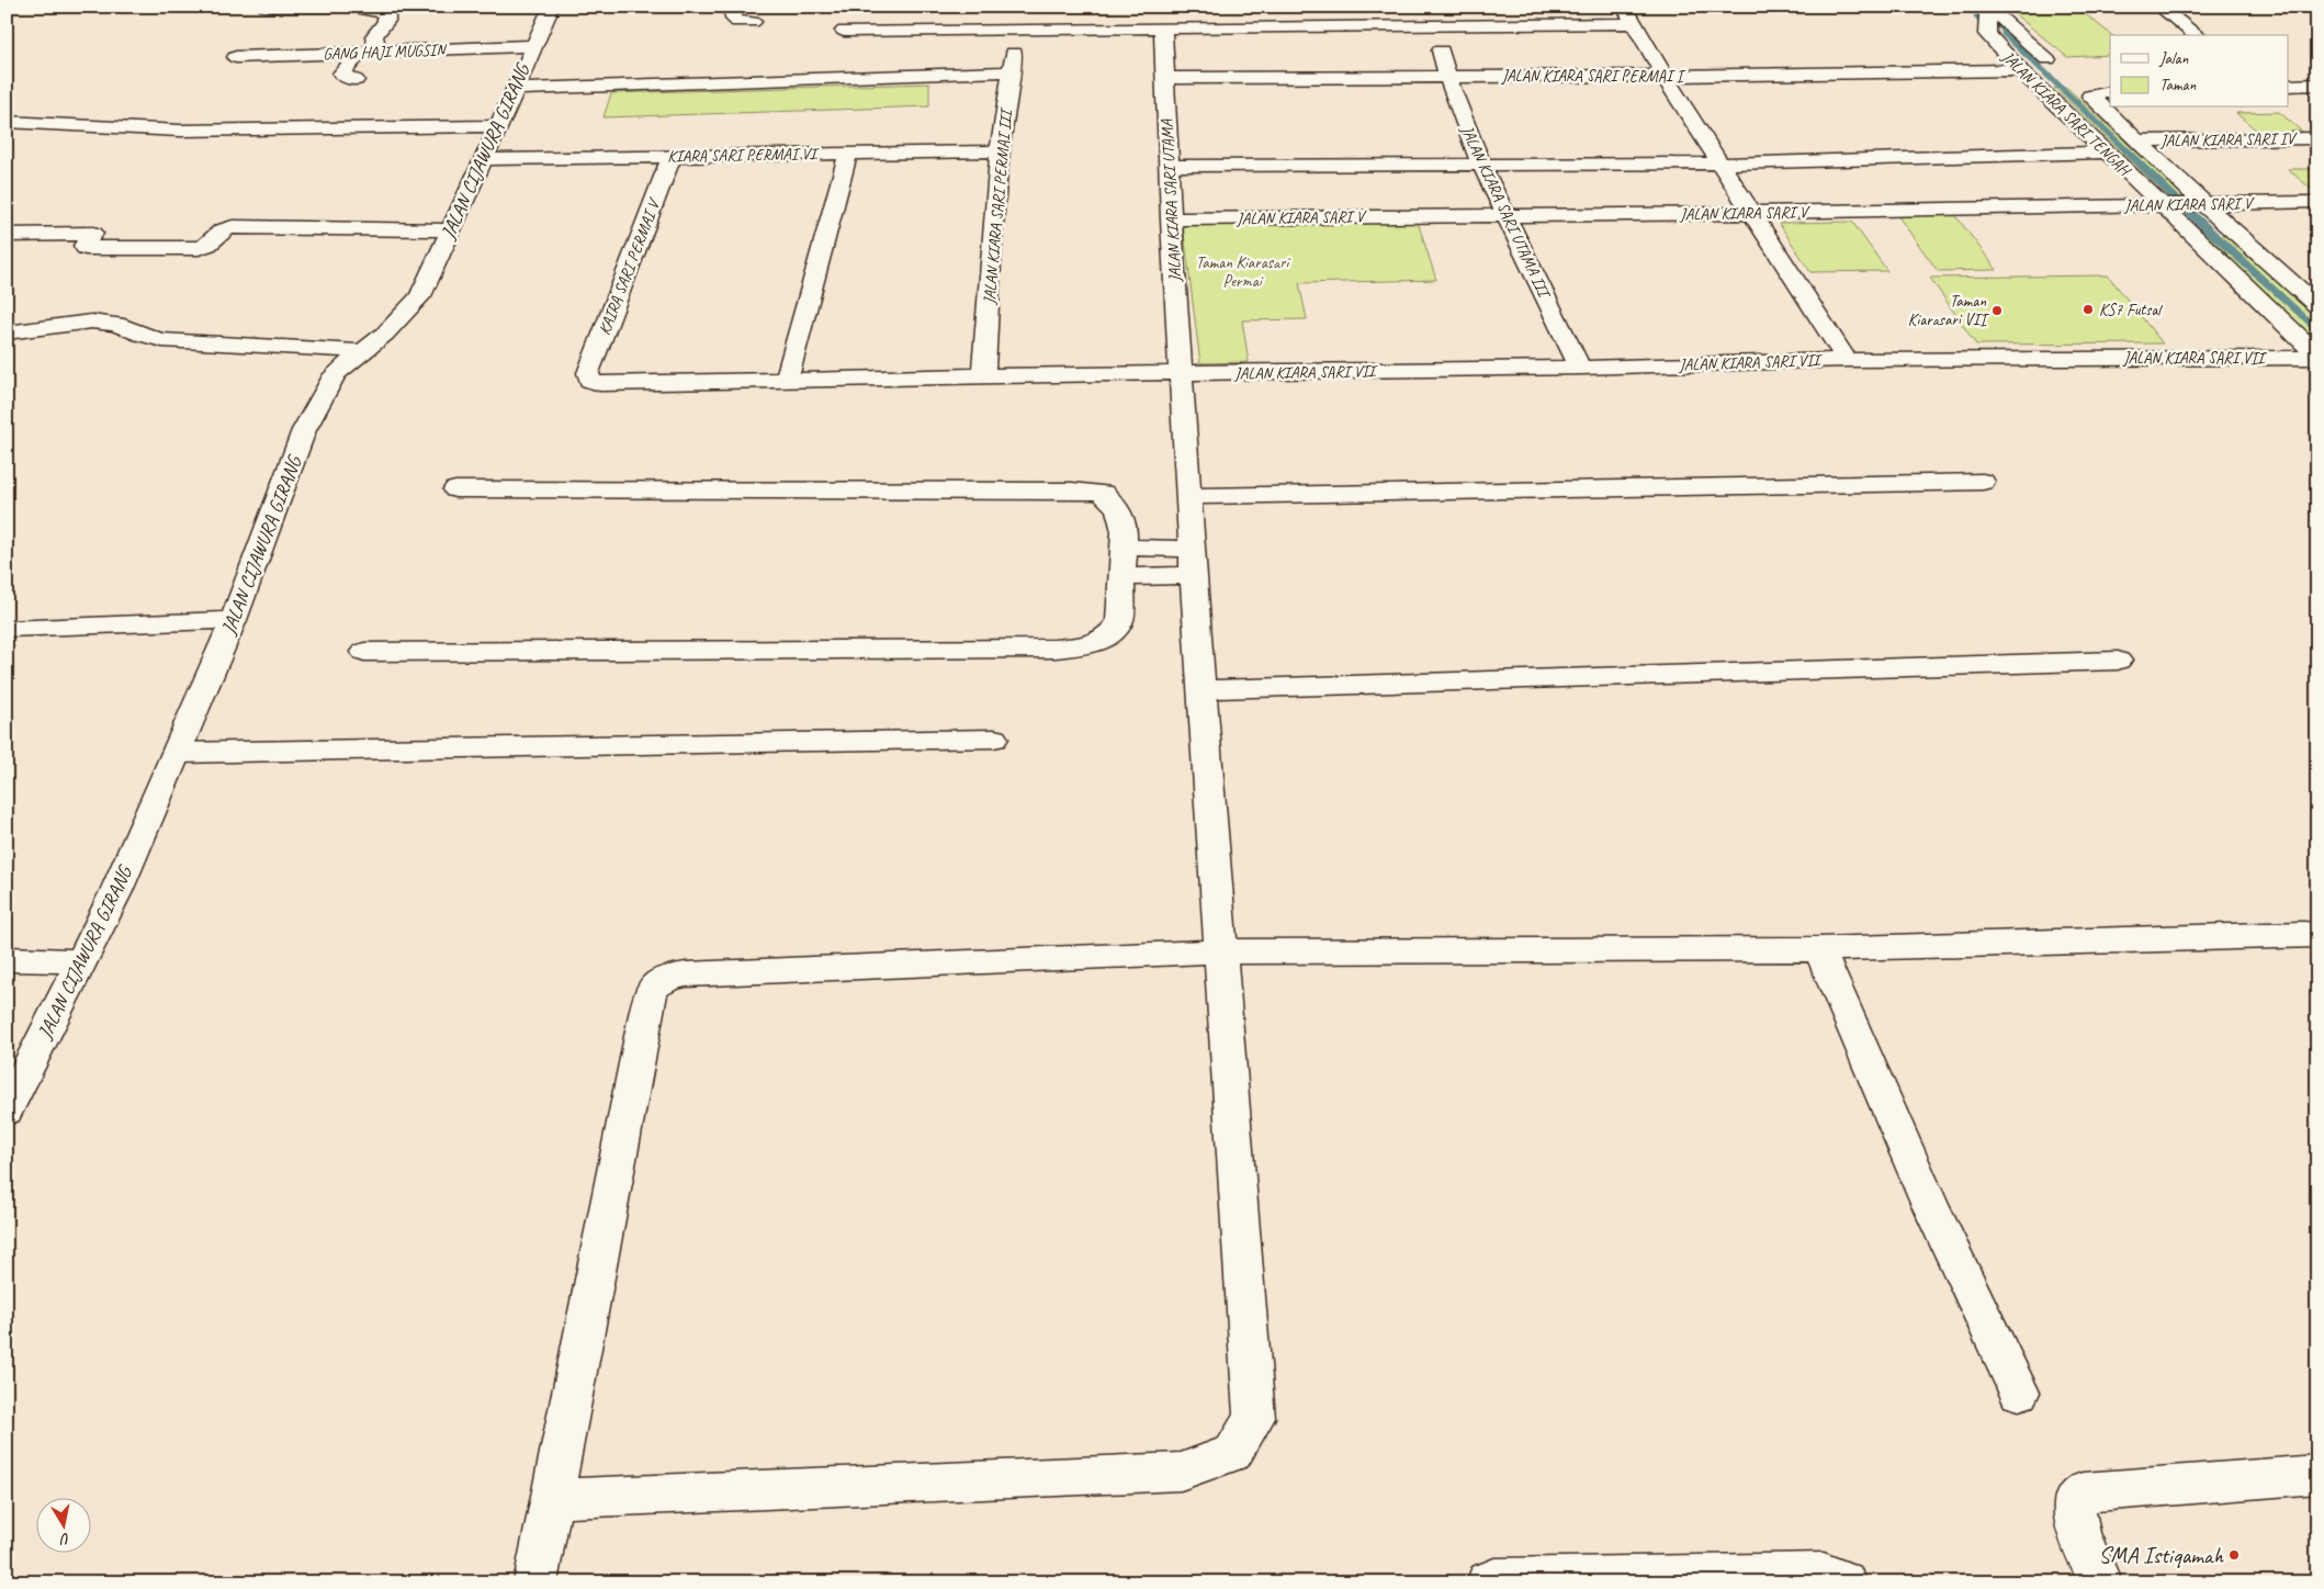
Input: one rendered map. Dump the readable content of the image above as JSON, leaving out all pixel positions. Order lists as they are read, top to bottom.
{
  "streets": {
    "street": [
      "GANG HAJI MUGSIN",
      "JALAN KIARA SARI PERMAI I",
      "JALAN KIARA SARI TENGAH",
      "JALAN KIARA SARI IV",
      "JALAN CIJAWURA GIRANG",
      "KIARA SARI PERMAI VI",
      "JALAN KIARA SARI UTAMA",
      "JALAN KIARA SARI V",
      "JALAN KIARA SARI PERMAI III",
      "JALAN KIARA SARI UTAMA III",
      "KAIRA SARI PERMAI V",
      "JALAN KIARA SARI VII"
    ]
  },
  "crossings": [
    ["GANG HAJI MUGSIN", "JALAN CIJAWURA GIRANG"],
    ["JALAN KIARA SARI PERMAI I", "JALAN KIARA SARI TENGAH"],
    ["JALAN KIARA SARI PERMAI I", "JALAN KIARA SARI UTAMA"],
    ["JALAN KIARA SARI PERMAI I", "JALAN KIARA SARI UTAMA III"],
    ["JALAN KIARA SARI TENGAH", "JALAN KIARA SARI IV"],
    ["JALAN KIARA SARI TENGAH", "JALAN KIARA SARI V"],
    ["JALAN KIARA SARI TENGAH", "JALAN KIARA SARI VII"],
    ["JALAN CIJAWURA GIRANG", "KIARA SARI PERMAI VI"],
    ["KIARA SARI PERMAI VI", "JALAN KIARA SARI PERMAI III"],
    ["KIARA SARI PERMAI VI", "KAIRA SARI PERMAI V"],
    ["JALAN KIARA SARI UTAMA", "JALAN KIARA SARI V"],
    ["JALAN KIARA SARI UTAMA", "JALAN KIARA SARI VII"],
    ["JALAN KIARA SARI V", "JALAN KIARA SARI UTAMA III"],
    ["JALAN KIARA SARI PERMAI III", "JALAN KIARA SARI VII"],
    ["JALAN KIARA SARI UTAMA III", "JALAN KIARA SARI VII"],
    ["KAIRA SARI PERMAI V", "JALAN KIARA SARI VII"]
  ],
  "parks": ["Taman Kiarasari Permai"],
  "places": ["KS7 Futsal", "Taman Kiarasari VII", "SMA Istiqamah"],
  "legend": ["Jalan", "Taman"],
  "north": "bottom"
}
